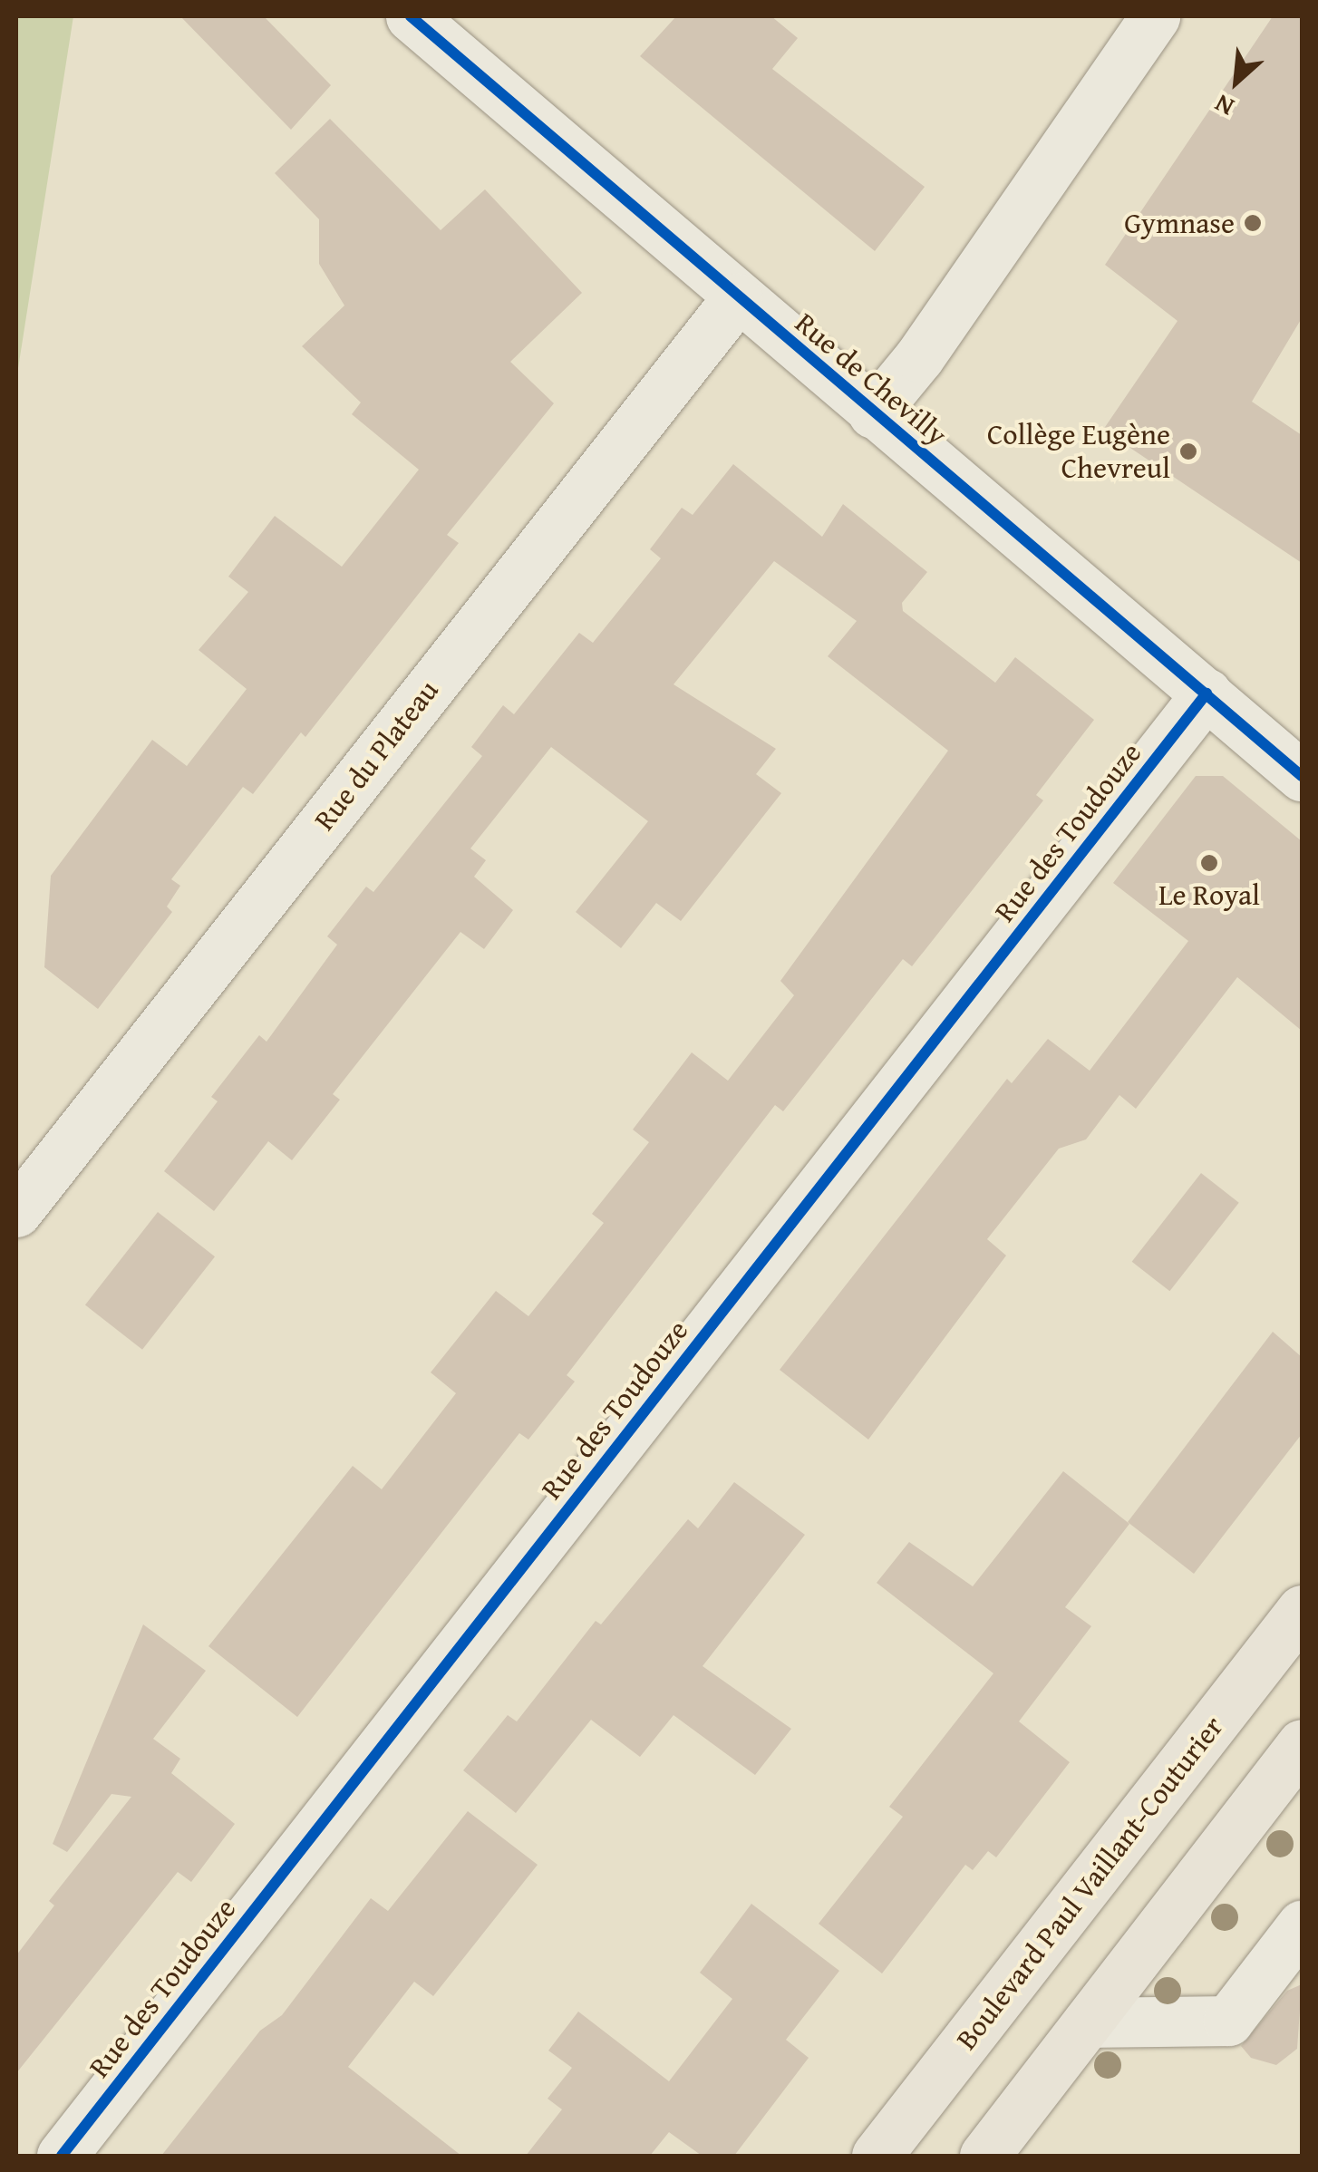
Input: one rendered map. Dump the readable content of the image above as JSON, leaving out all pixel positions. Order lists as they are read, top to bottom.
{
  "streets": {
    "main road": ["Boulevard Paul Vaillant-Couturier"],
    "street": ["Rue de Chevilly", "Rue du Plateau", "Rue des Toudouze"]
  },
  "crossings": [
    ["Rue de Chevilly", "Rue du Plateau"],
    ["Rue de Chevilly", "Rue des Toudouze"]
  ],
  "places": ["Gymnase", "Collège Eugène Chevreul", "Le Royal"],
  "north": "bottom left"
}
